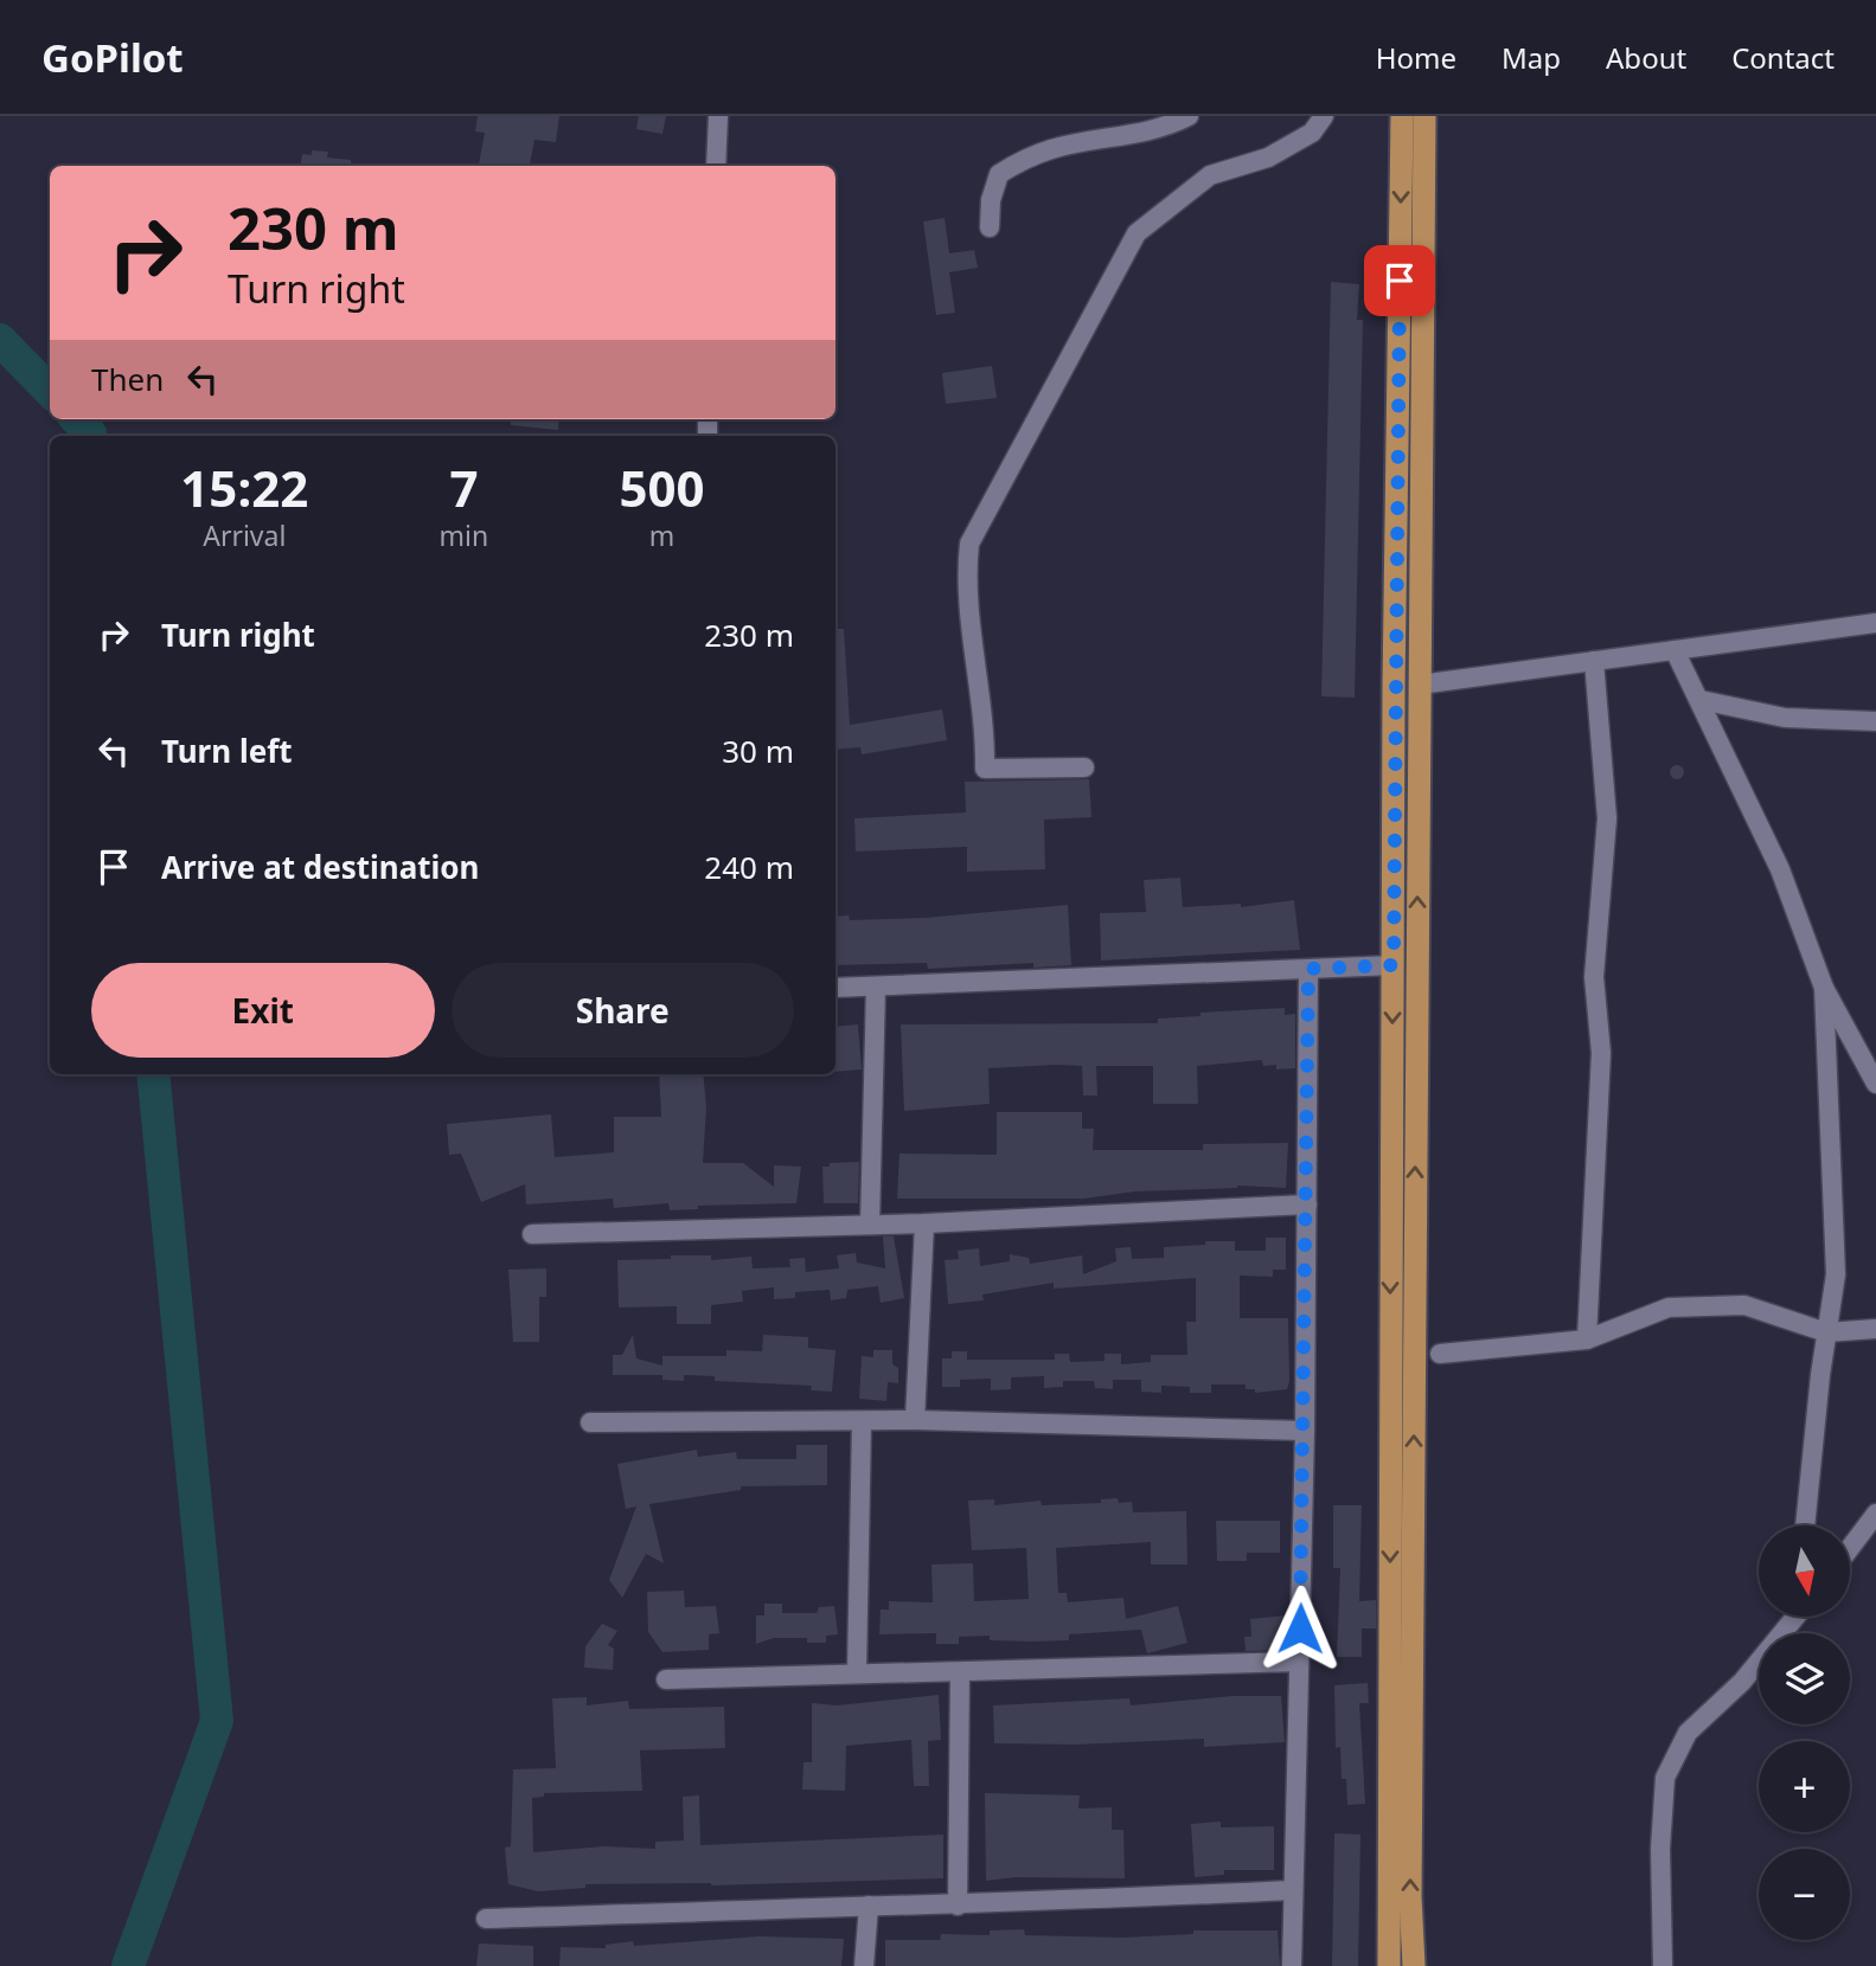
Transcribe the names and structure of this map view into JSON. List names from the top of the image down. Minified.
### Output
{"north":"bottom","page":{"header":"GoPilot","nav":["Home","Map","About","Contact"],"turn":["230 m","Turn right"],"then":"Then","eta":["15:22","Arrival","7","min","500","m"],"list":[{"name":"Turn right","value":"230 m"},{"name":"Turn left","value":"30 m"},{"name":"Arrive at destination","value":"240 m"}],"buttons":["Exit","Share"],"map_buttons":["+","−"]}}
